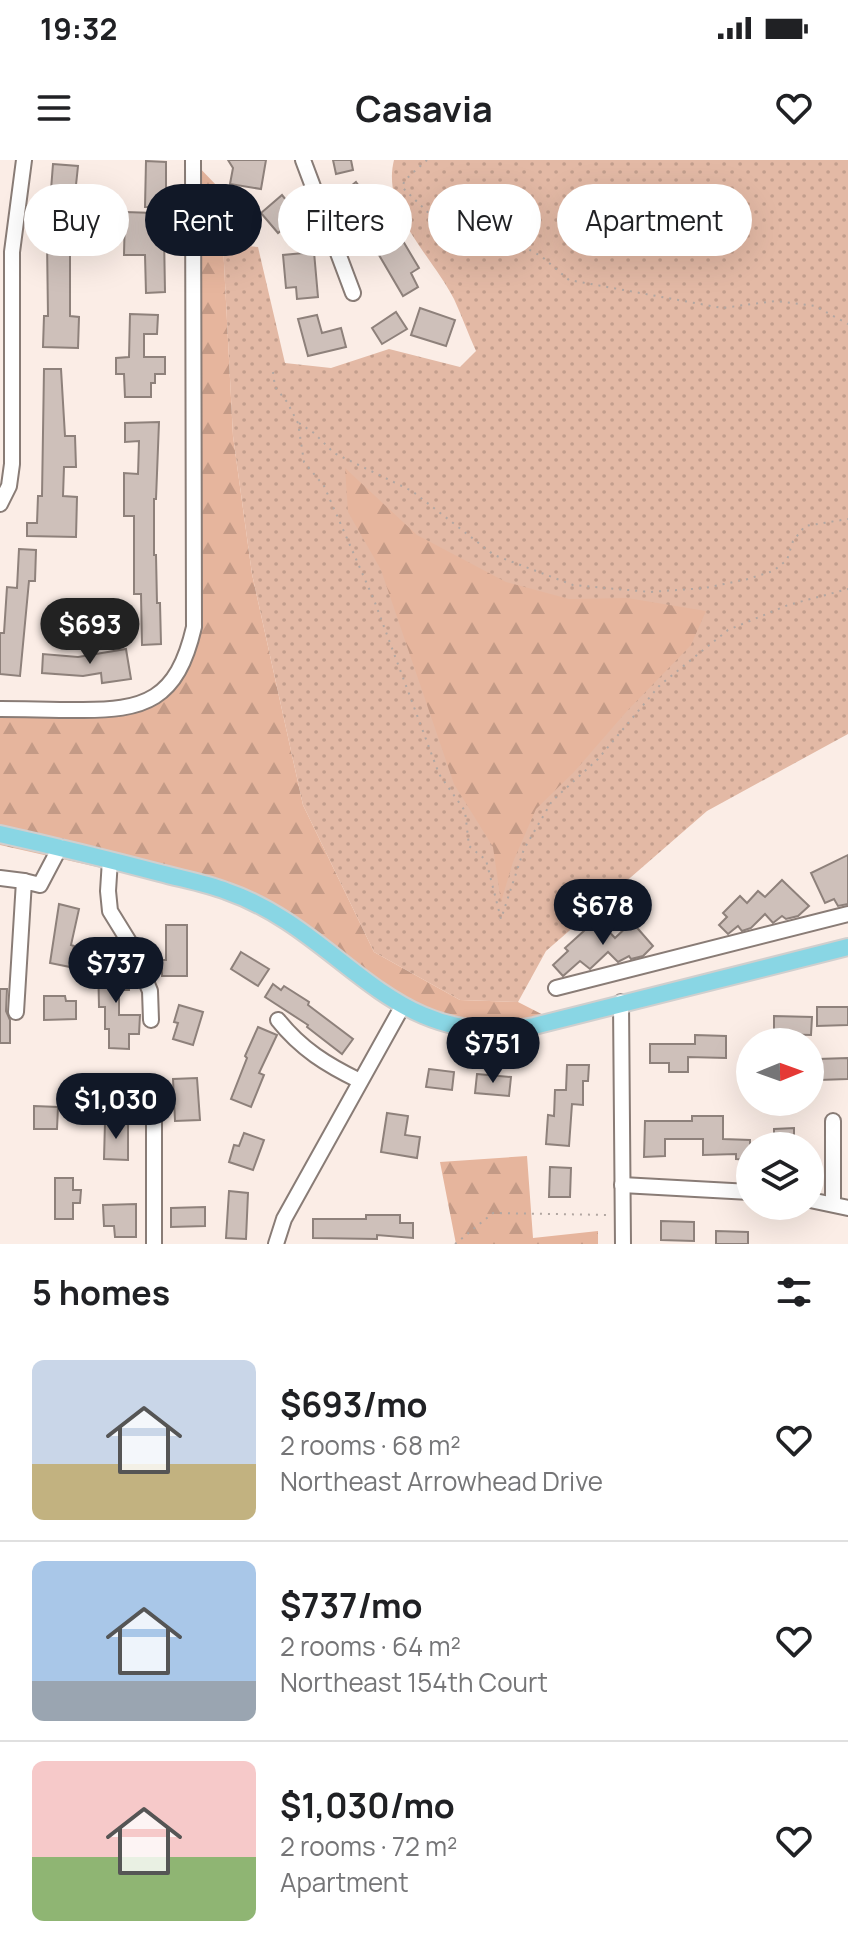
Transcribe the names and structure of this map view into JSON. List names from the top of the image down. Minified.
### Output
{"north":"right","page":{"status":"19:32","header":"Casavia","chip":["Buy","Rent","Filters","New","Apartment"],"price":["$693","$678","$737","$751","$1,030"],"heading":"5 homes","list":[{"name":"$693/mo","note":"2 rooms · 68 m² · Northeast Arrowhead Drive"},{"name":"$737/mo","note":"2 rooms · 64 m² · Northeast 154th Court"},{"name":"$1,030/mo","note":"2 rooms · 72 m² · Apartment"}]}}
